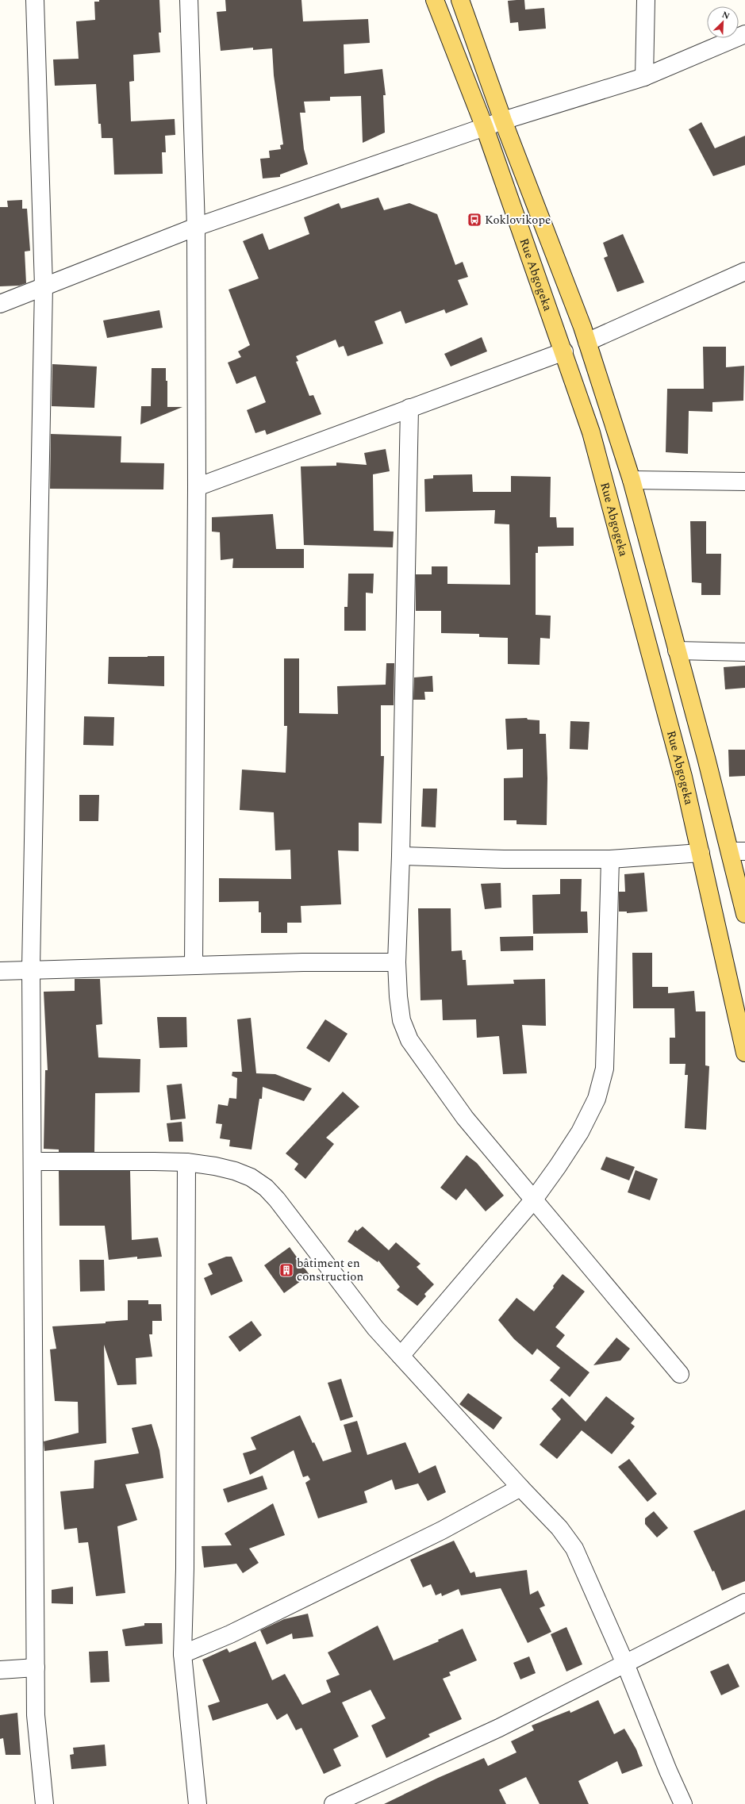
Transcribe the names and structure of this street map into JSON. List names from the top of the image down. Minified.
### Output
{"streets":{"main road":["Rue Abgogeka"]},"places":{"bus stop":["Koklovikope"],"building":["bâtiment en construction"]},"north":"top right"}
